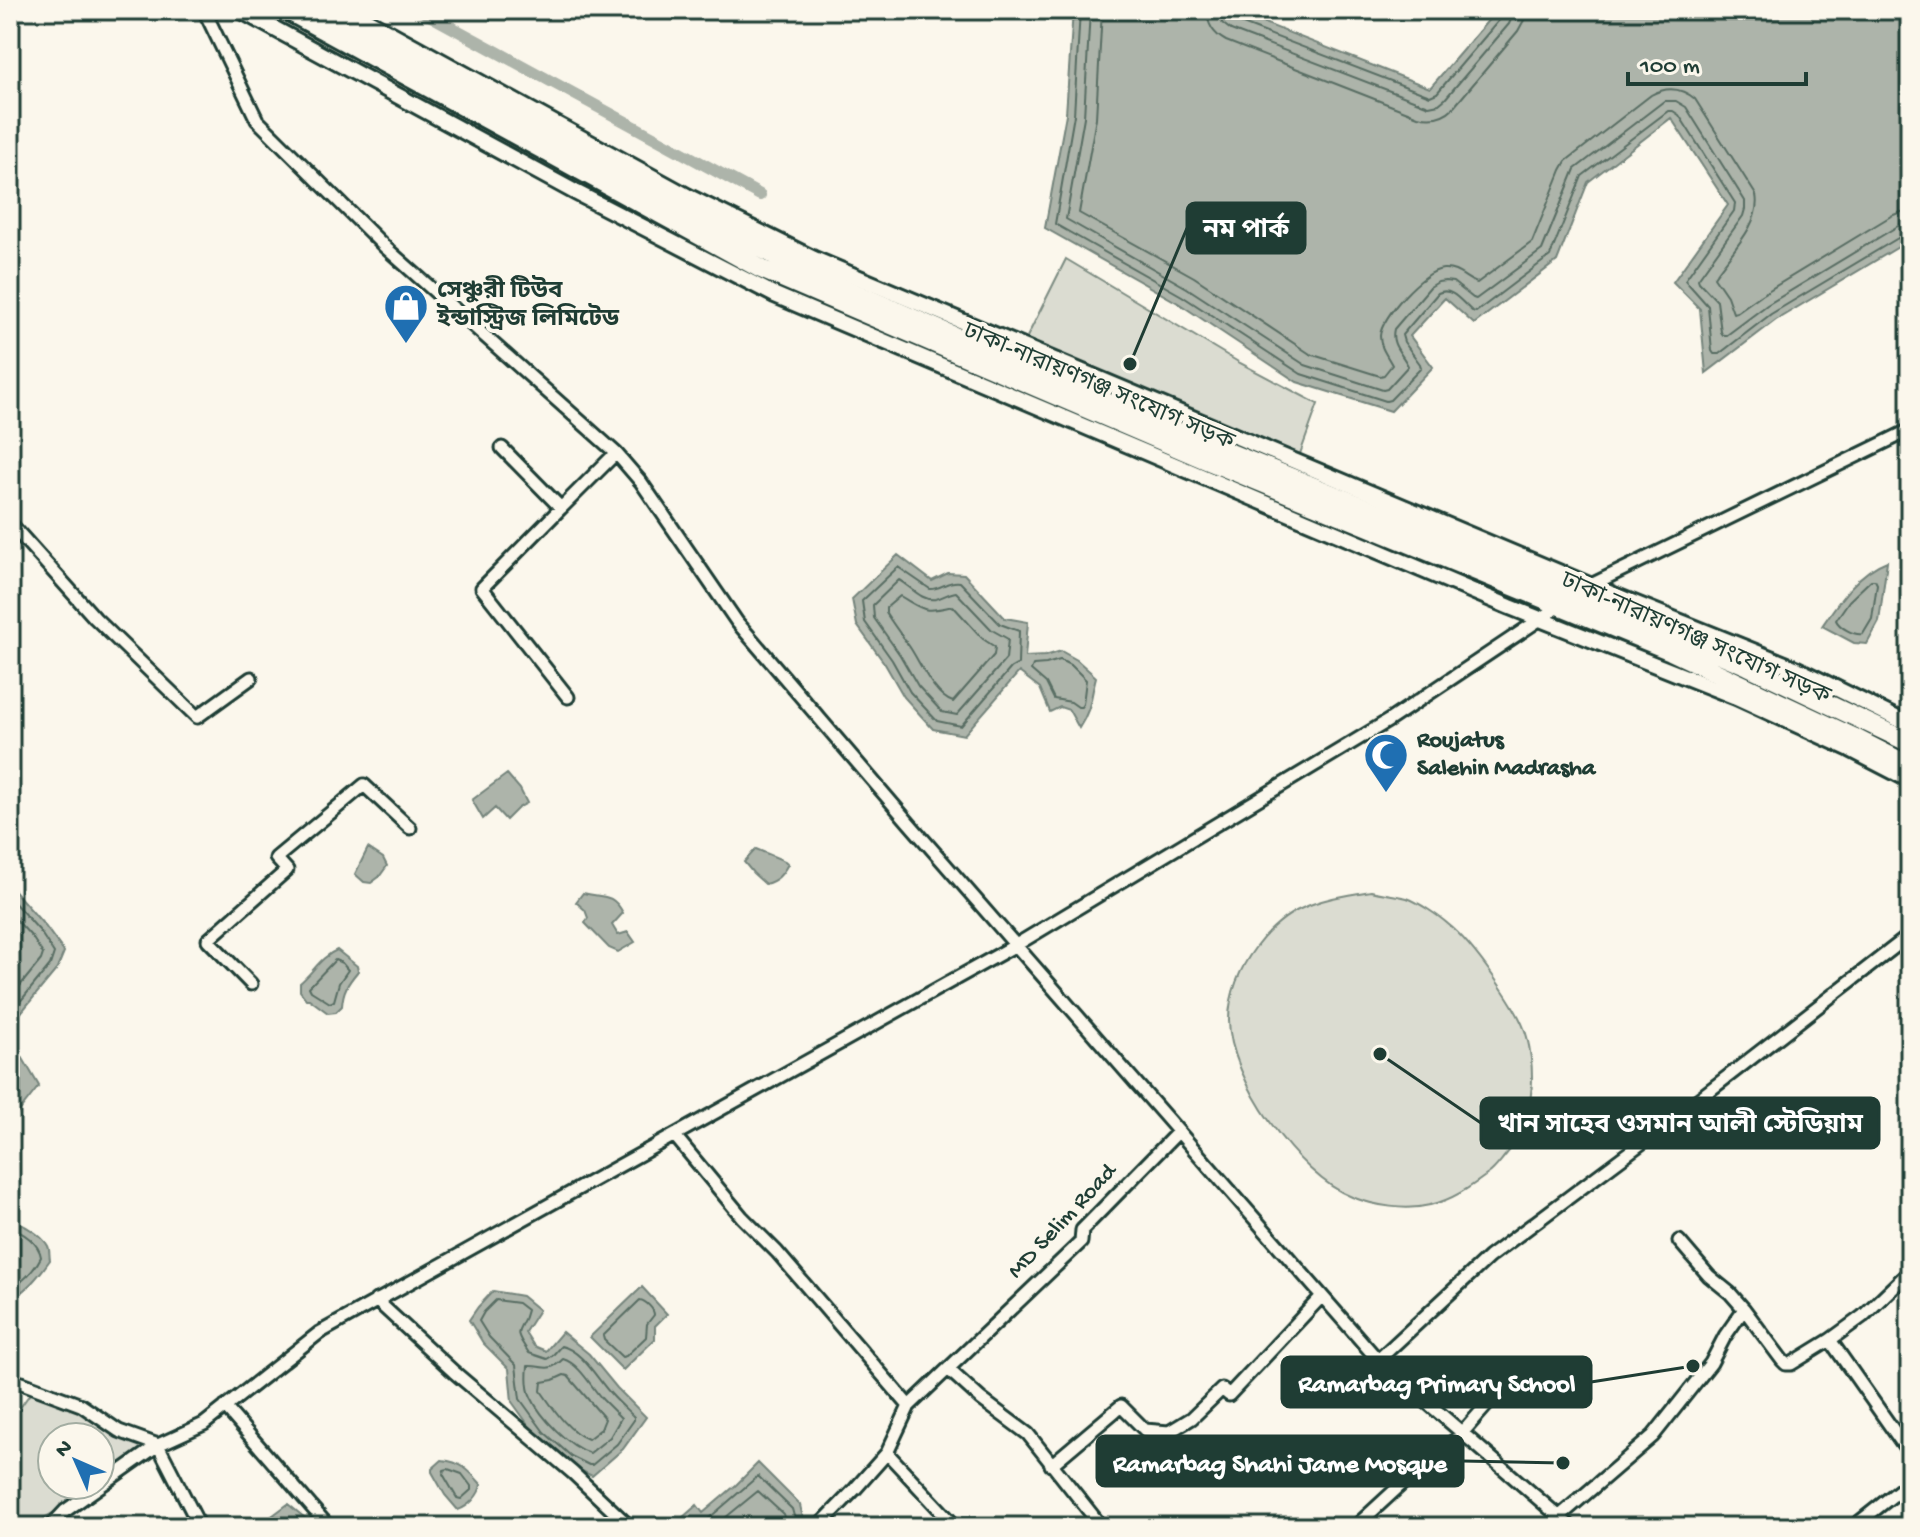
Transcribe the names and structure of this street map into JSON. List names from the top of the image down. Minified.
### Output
{"streets":{"main road":["ঢাকা-নারায়ণগঞ্জ সংযোগ সড়ক"],"street":["MD Selim Road"]},"places":{"shop":["সেঞ্চুরী টিউব ইন্ডাস্ট্রিজ লিমিটেড"],"other":["নম পার্ক","খান সাহেব ওসমান আলী স্টেডিয়াম","Ramarbag Primary School","Ramarbag Shahi Jame Mosque"],"mosque":["Roujatus Salehin Madrasha"]},"scale_bar":"100 m","north":"top left"}
